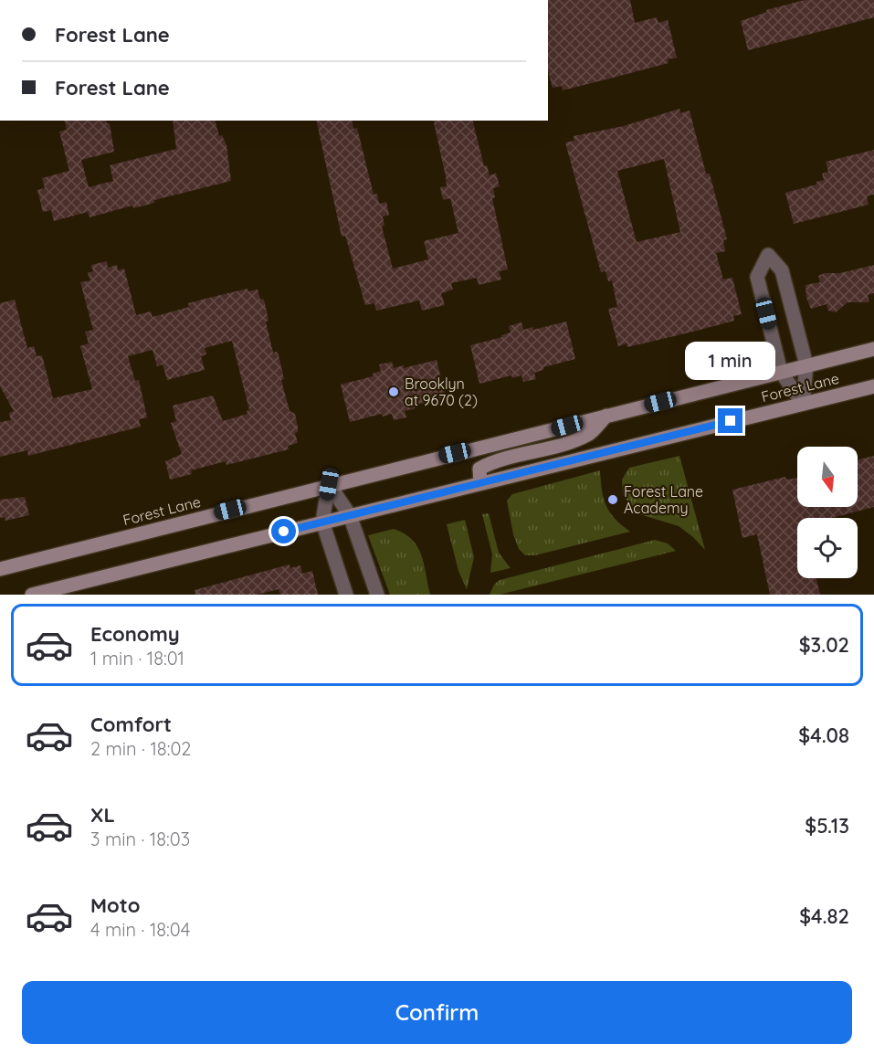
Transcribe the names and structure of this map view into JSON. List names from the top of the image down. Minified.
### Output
{"streets":{"main road":["Forest Lane"]},"places":["Brooklyn at 9670 (2)","Forest Lane Academy"],"north":"bottom","page":{"banner":["Forest Lane","Forest Lane"],"bubble":"1 min","list":[{"name":"Economy","note":"1 min · 18:01","value":"$3.02"},{"name":"Comfort","note":"2 min · 18:02","value":"$4.08"},{"name":"XL","note":"3 min · 18:03","value":"$5.13"},{"name":"Moto","note":"4 min · 18:04","value":"$4.82"}],"buttons":"Confirm"}}
